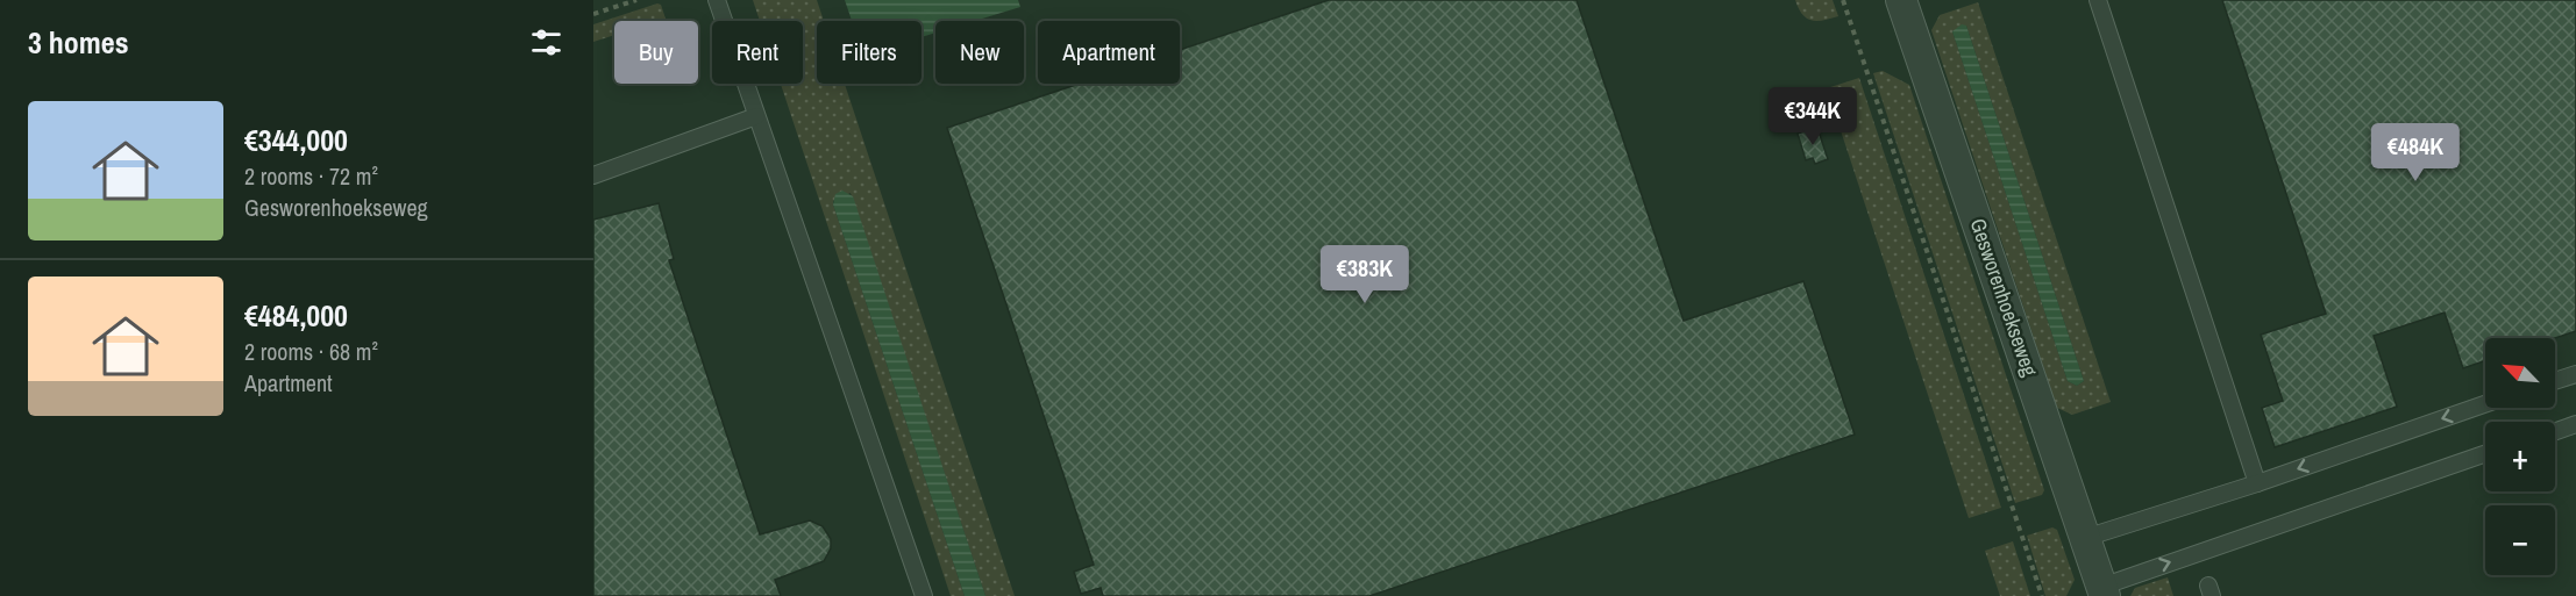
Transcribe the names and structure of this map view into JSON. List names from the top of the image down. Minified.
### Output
{"streets":{"street":["Gesworenhoekseweg"]},"north":"top left","page":{"heading":"3 homes","chip":["Buy","Rent","Filters","New","Apartment"],"list":[{"name":"€344,000","note":"2 rooms · 72 m² · Gesworenhoekseweg"},{"name":"€484,000","note":"2 rooms · 68 m² · Apartment"}],"price":["€344K","€484K","€383K"],"map_buttons":["+","−"]}}
